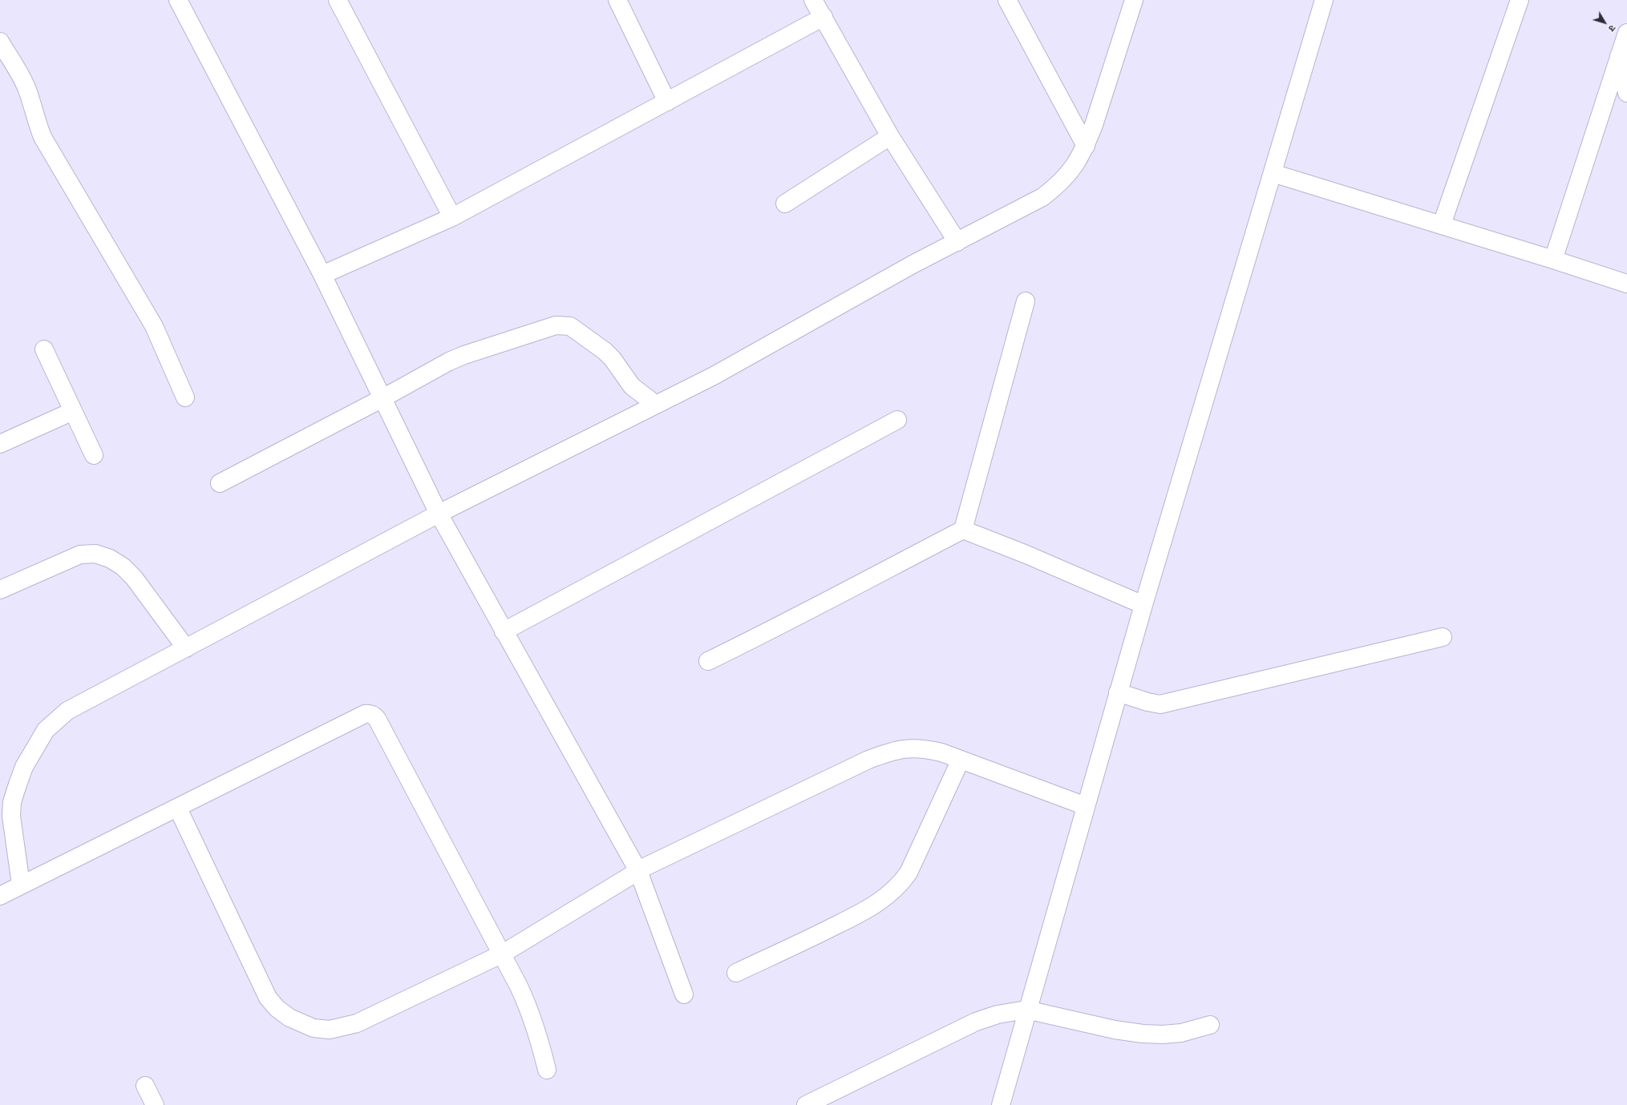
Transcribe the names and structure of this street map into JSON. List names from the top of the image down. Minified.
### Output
{"north":"bottom right"}
